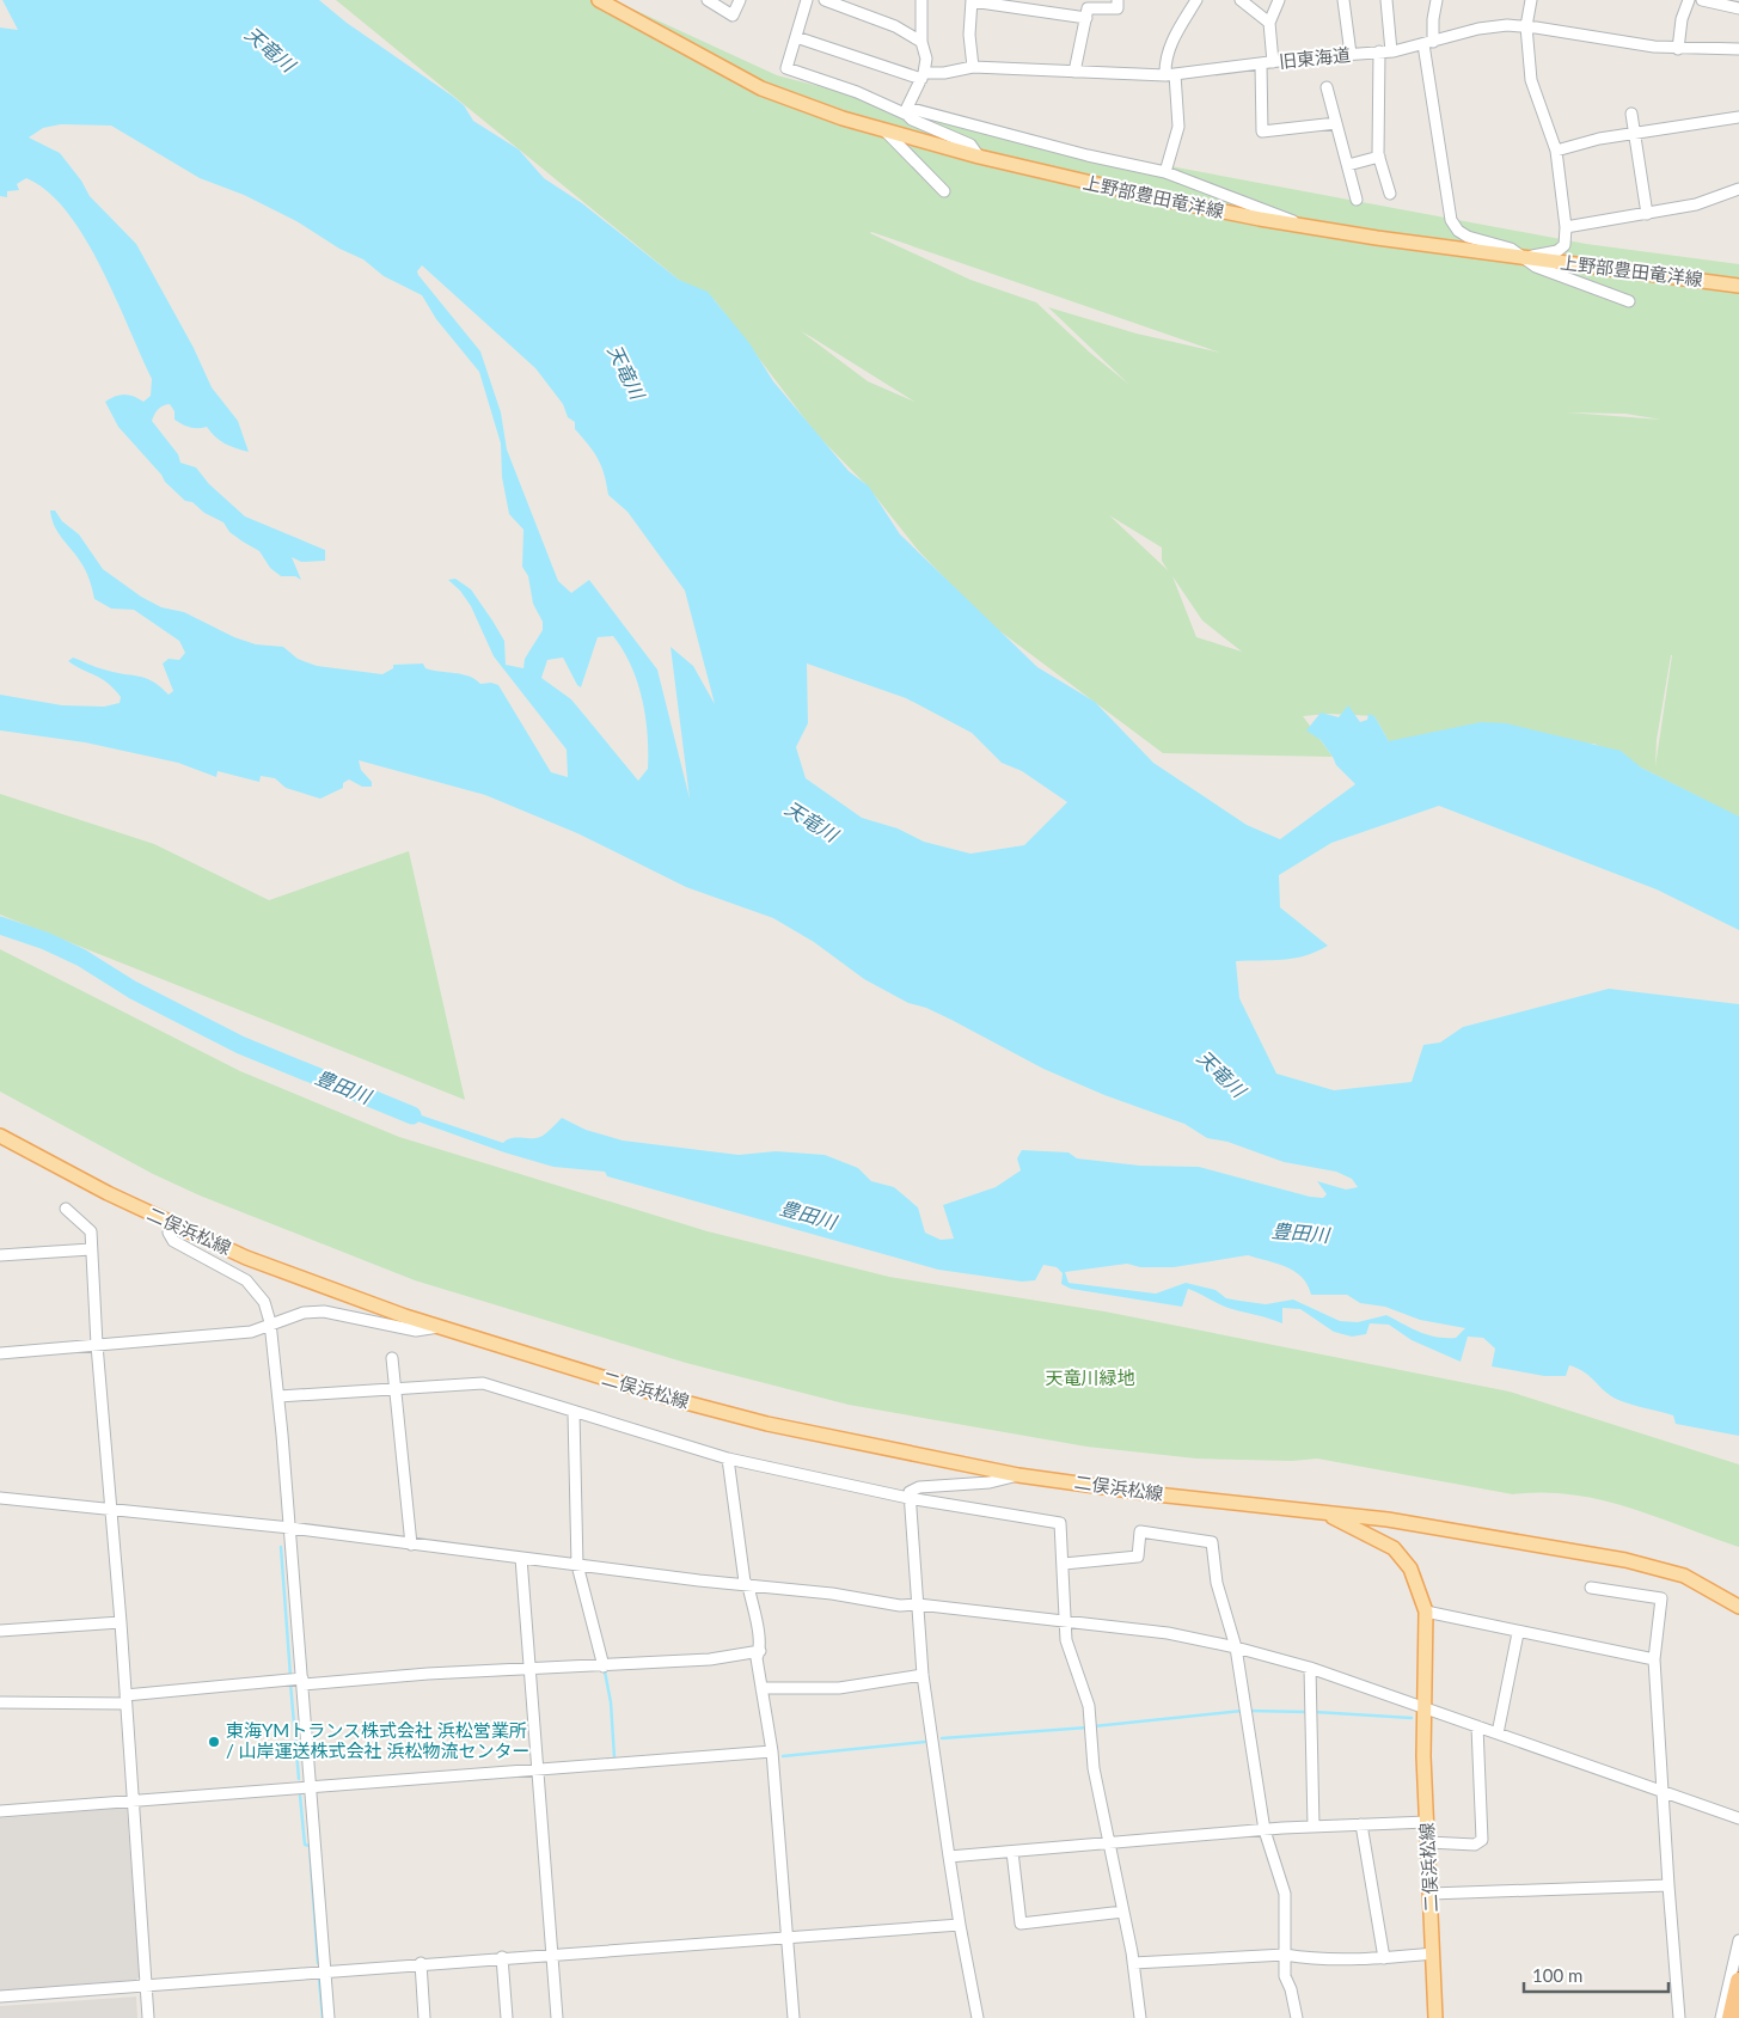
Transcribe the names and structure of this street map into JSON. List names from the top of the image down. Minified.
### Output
{"streets":{"main road":["上野部豊田竜洋線","二俣浜松線"],"street":["旧東海道"]},"water":["天竜川","豊田川"],"parks":["天竜川緑地"],"places":["東海YMトランス株式会社 浜松営業所 / 山岸運送株式会社 浜松物流センター"],"scale_bar":"100 m"}
